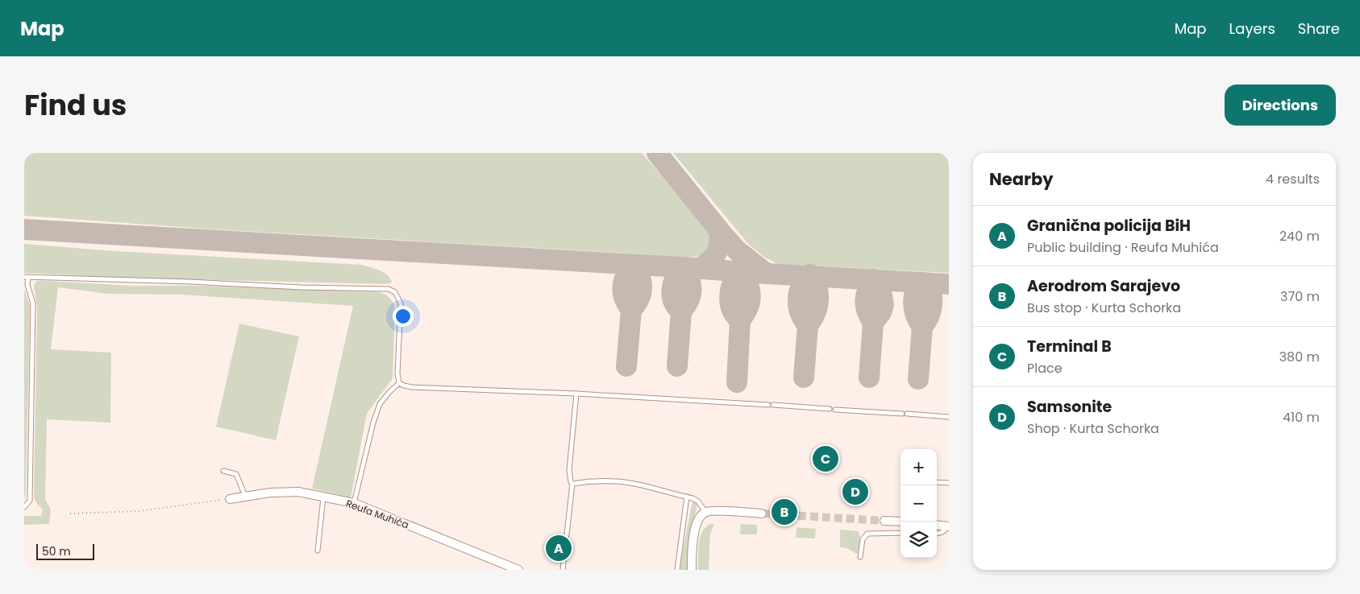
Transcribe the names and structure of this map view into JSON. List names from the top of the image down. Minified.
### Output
{"streets":{"street":["Reufa Muhića"]},"scale_bar":"50 m","page":{"header":"Map","nav":["Map","Layers","Share"],"title":"Find us","buttons":"Directions","heading":["Nearby","4 results"],"list":[{"mark":"A","name":"Granična policija BiH","note":"Public building · Reufa Muhića","value":"240 m"},{"mark":"B","name":"Aerodrom Sarajevo","note":"Bus stop · Kurta Schorka","value":"370 m"},{"mark":"C","name":"Terminal B","note":"Place","value":"380 m"},{"mark":"D","name":"Samsonite","note":"Shop · Kurta Schorka","value":"410 m"}],"pins":["C","D","B","A"],"map_buttons":["+","−"],"scale":"50 m"}}
